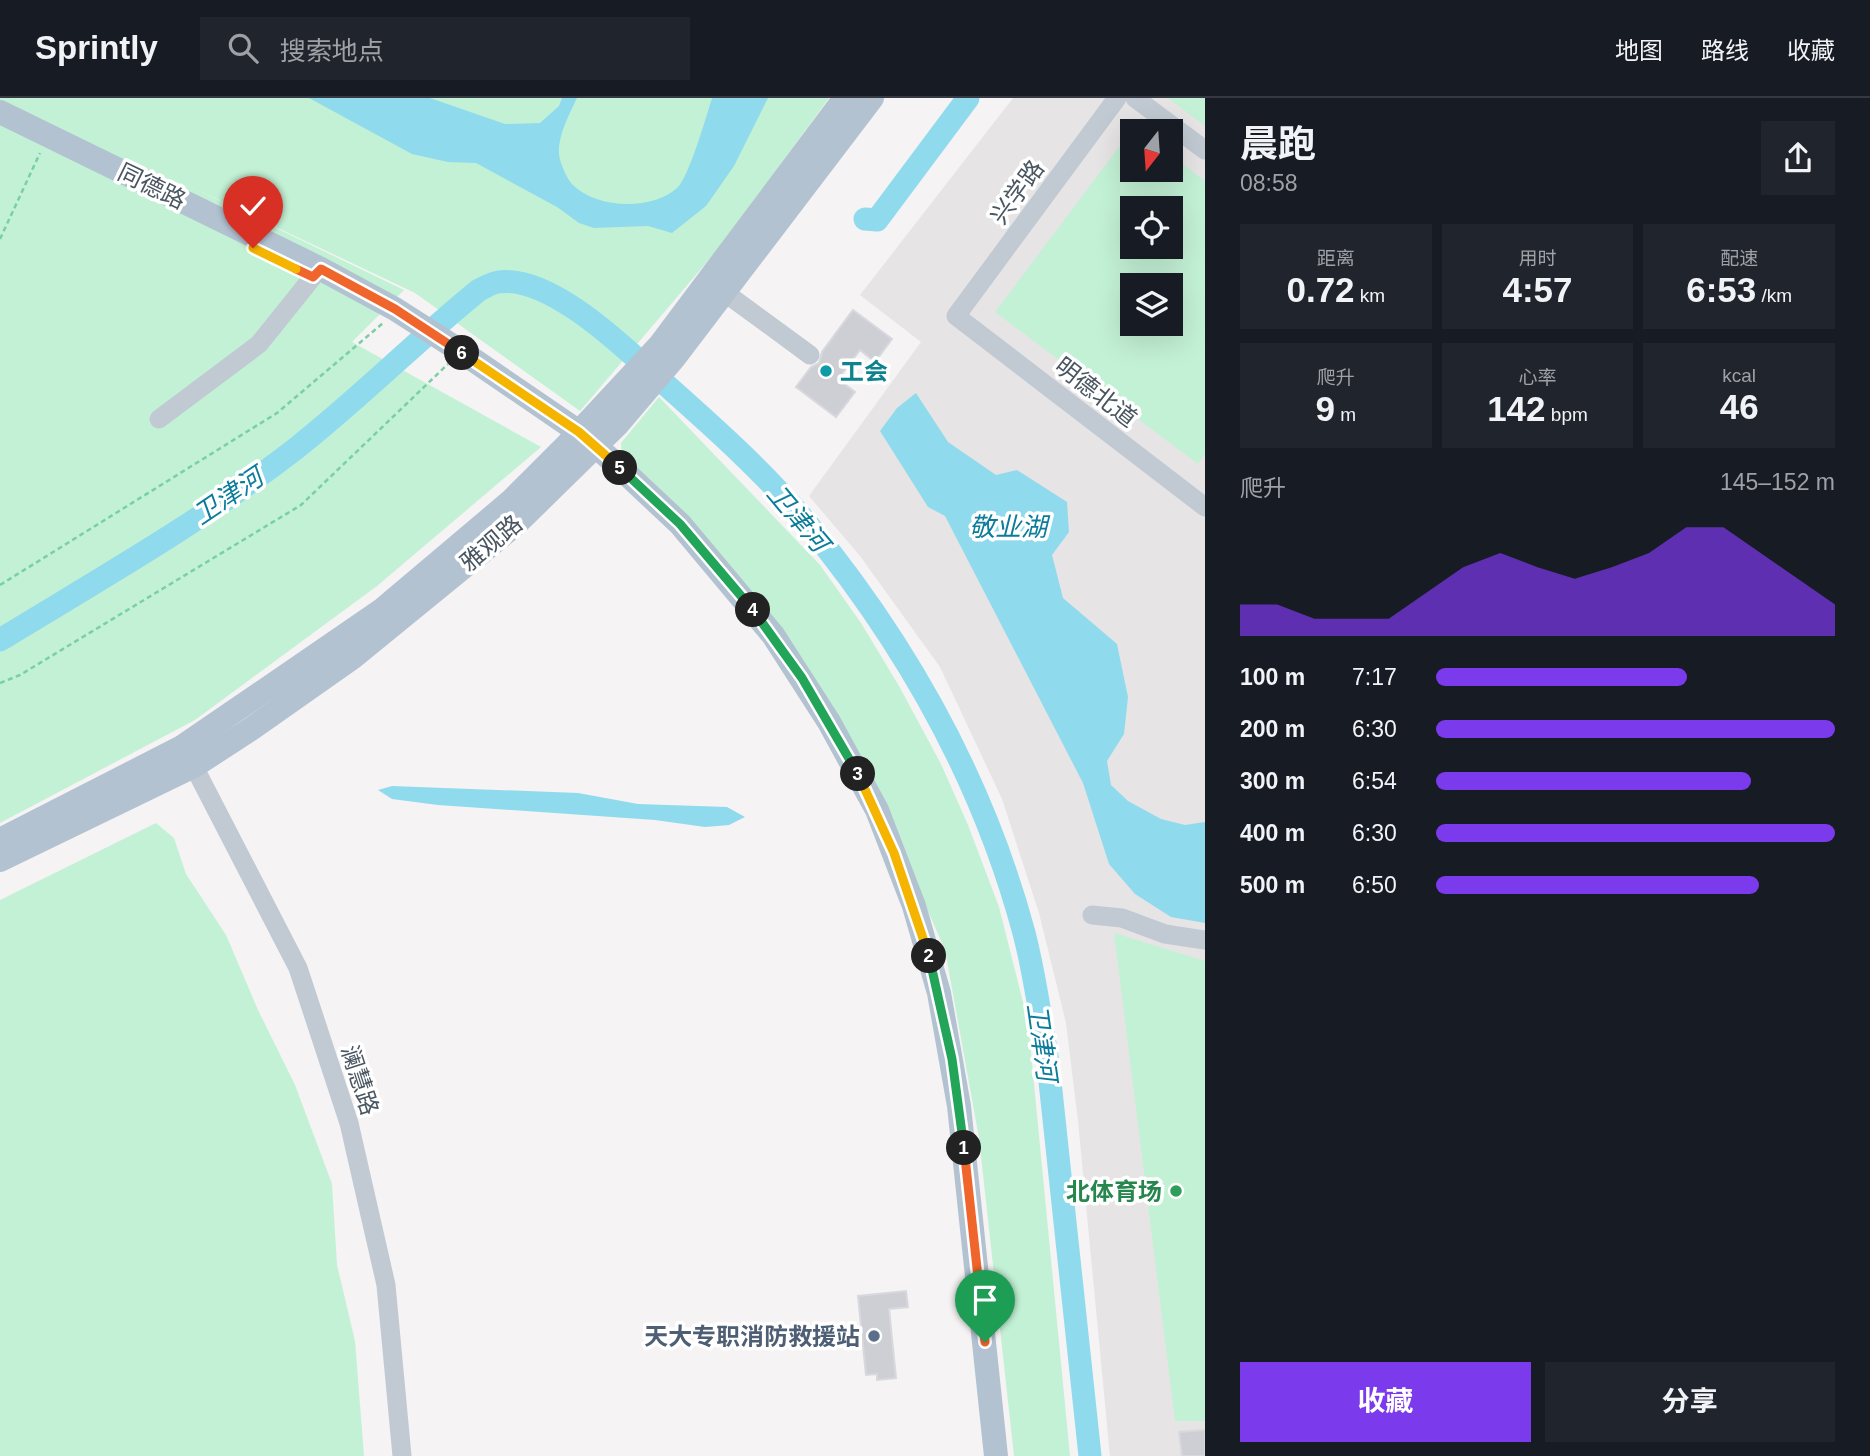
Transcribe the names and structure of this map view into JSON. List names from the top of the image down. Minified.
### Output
{"streets":{"main road":["同德路","雅观路"],"street":["兴学路","明德北道","澜慧路"]},"crossings":[["同德路","雅观路"],["兴学路","明德北道"],["雅观路","澜慧路"]],"water":["卫津河","敬业湖"],"places":["工会","北体育场","天大专职消防救援站"],"north":"bottom","page":{"header":"Sprintly","search":"搜索地点","nav":["地图","路线","收藏"],"heading":["晨跑","08:58"],"stats":[["距离","0.72 km"],["用时","4:57"],["配速","6:53 /km"],["爬升","9 m"],["心率","142 bpm"],["kcal","46"]],"pins":["6","5","4","3","2","1"],"chart":["爬升","145–152 m"],"list":[{"name":"100 m","note":"7:17"},{"name":"200 m","note":"6:30"},{"name":"300 m","note":"6:54"},{"name":"400 m","note":"6:30"},{"name":"500 m","note":"6:50"}],"buttons":["收藏","分享"]}}
